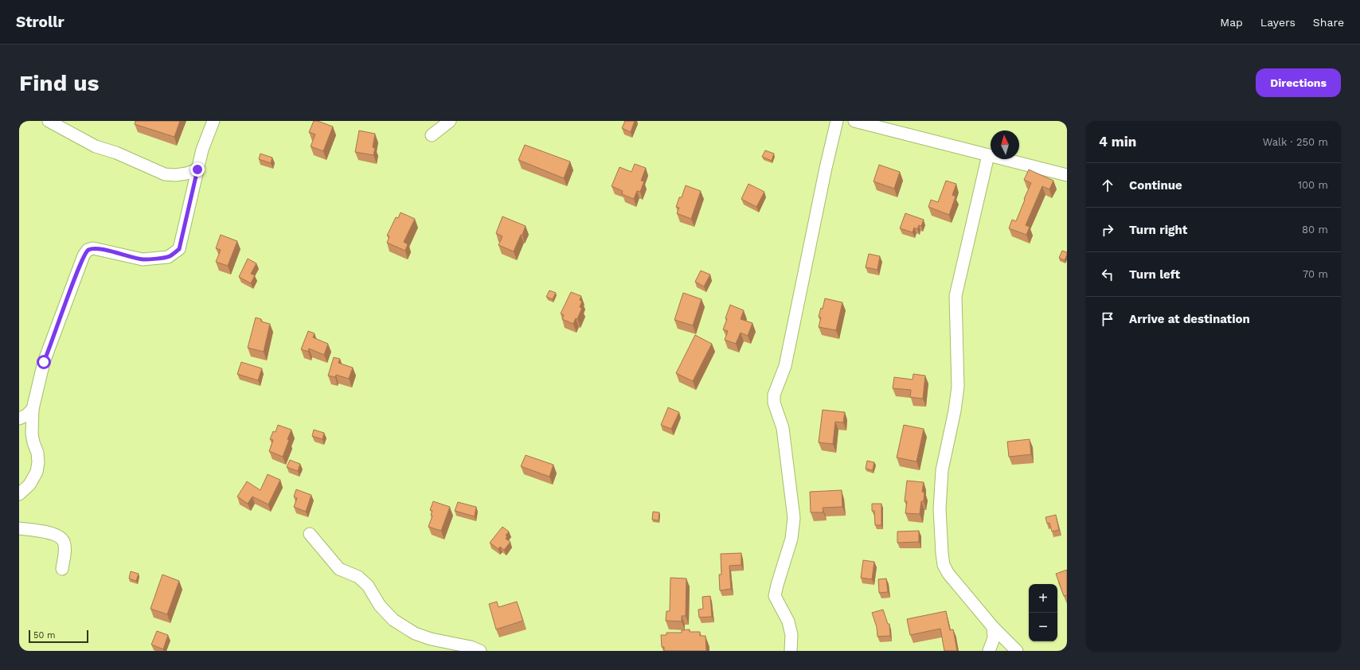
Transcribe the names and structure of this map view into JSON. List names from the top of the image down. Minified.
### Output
{"scale_bar":"50 m","north":"top","page":{"header":"Strollr","nav":["Map","Layers","Share"],"buttons":"Directions","title":"Find us","heading":["4 min","Walk · 250 m"],"list":[["Continue","100 m"],["Turn right","80 m"],["Turn left","70 m"],"Arrive at destination"],"map_buttons":["+","−"],"scale":"50 m"}}
